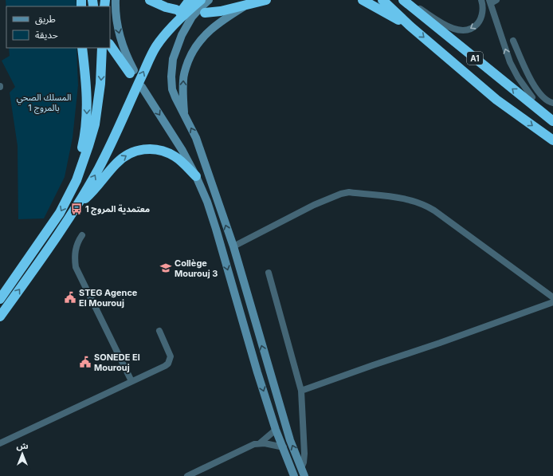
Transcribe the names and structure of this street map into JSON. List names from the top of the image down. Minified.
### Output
{"streets":{"highway":["A1"]},"parks":["المسلك الصحي بالمروج 1"],"places":{"bus stop":["معتمدية المروج 1"],"school or university":["Collège Mourouj 3"],"public building":["STEG Agence El Mourouj","SONEDE El Mourouj"]},"legend":["طريق","حديقة"],"north":"top"}
